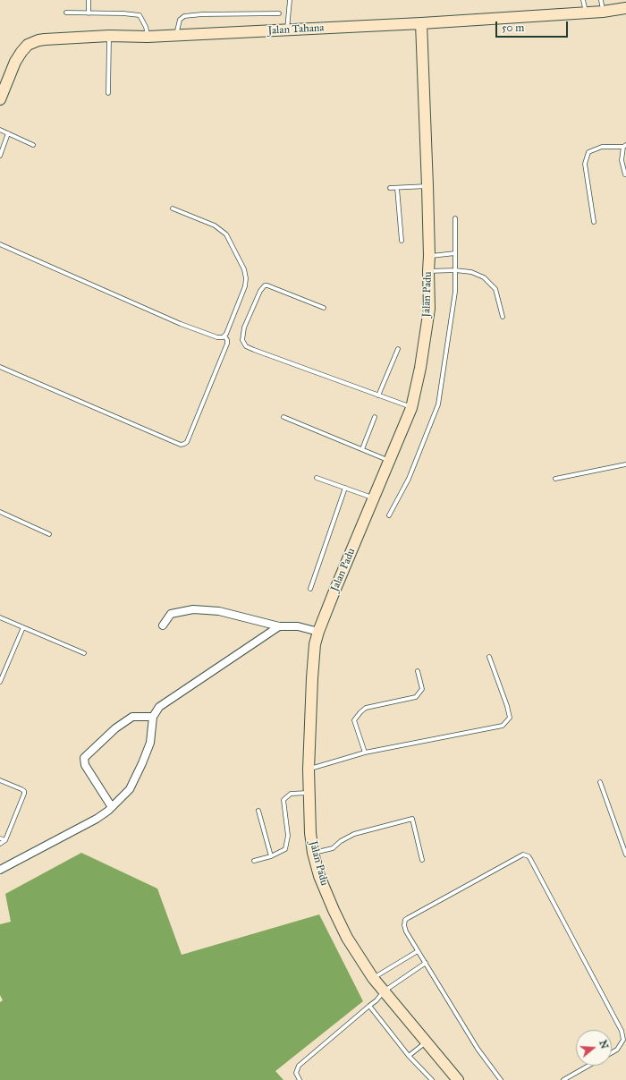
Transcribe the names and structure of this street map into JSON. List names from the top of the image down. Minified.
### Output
{"streets":{"street":["Jalan Tahana","Jalan Padu"]},"crossings":[["Jalan Tahana","Jalan Padu"]],"scale_bar":"50 m","north":"right"}
